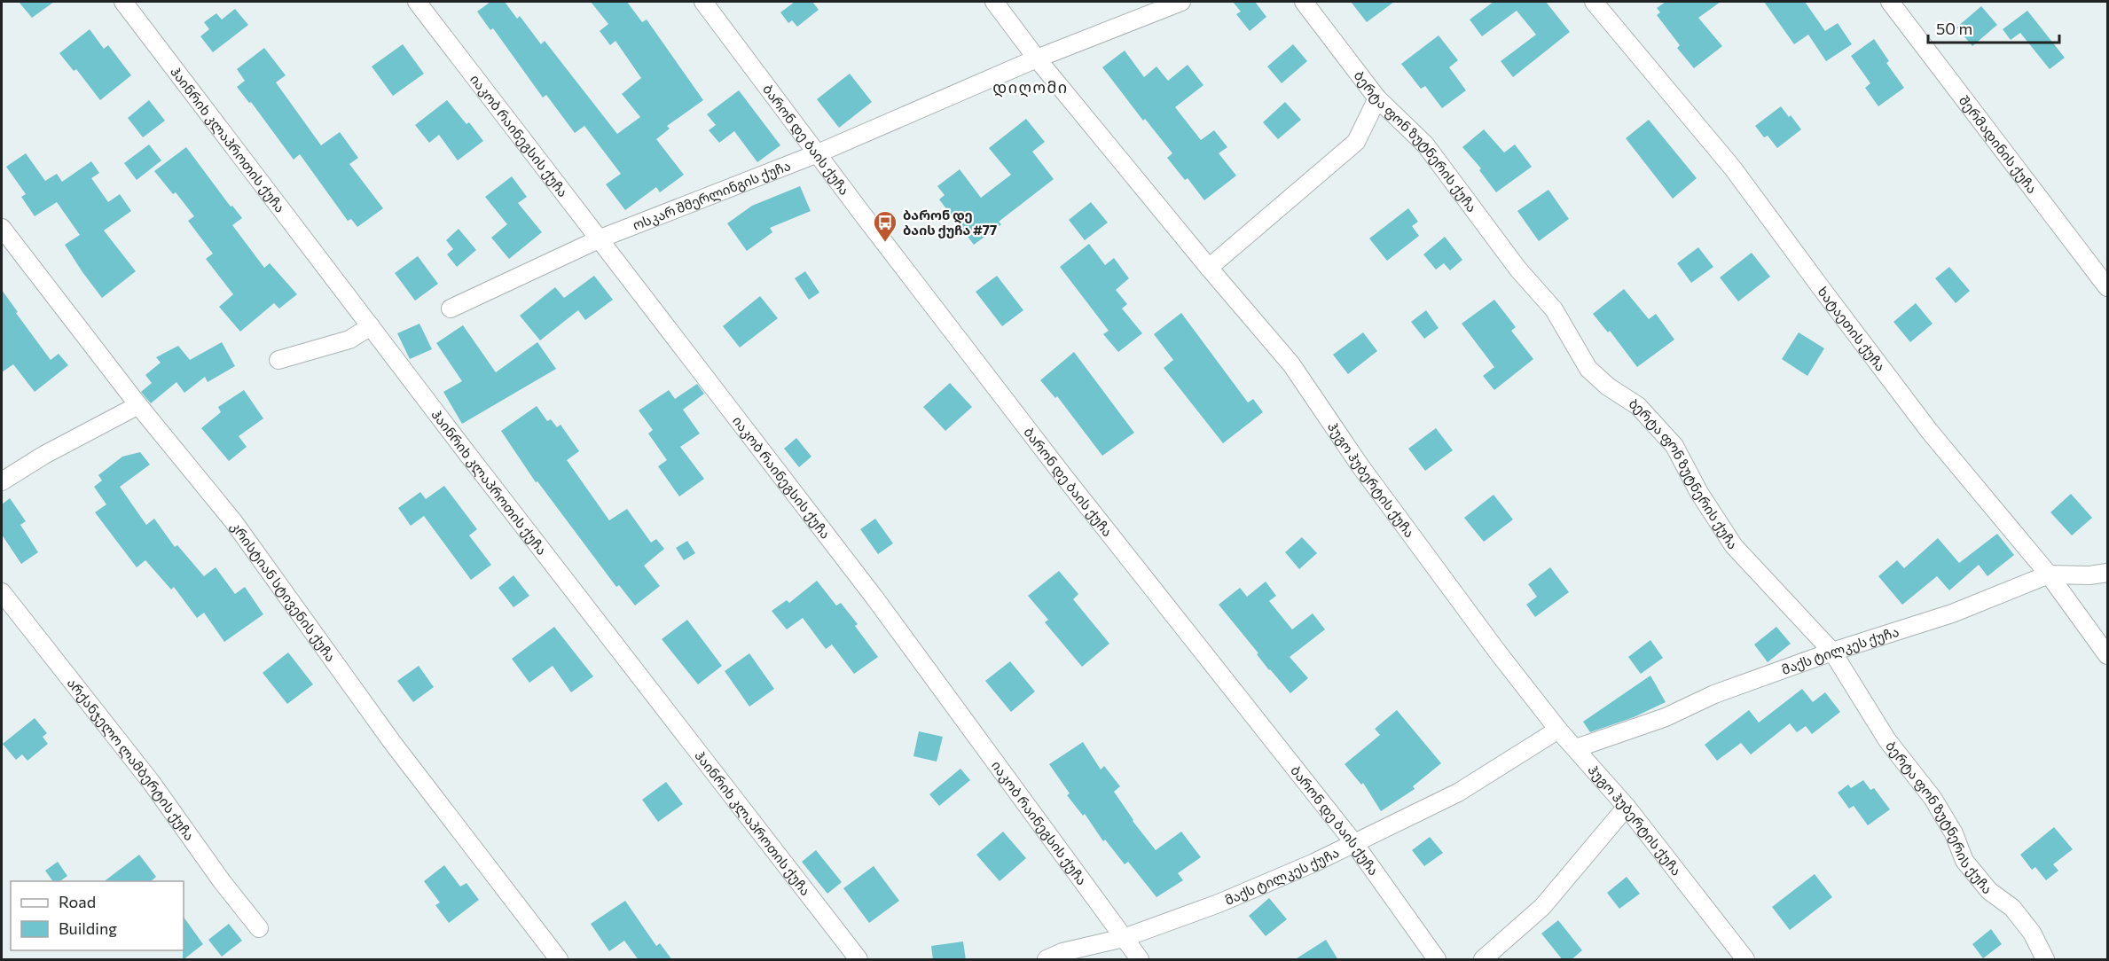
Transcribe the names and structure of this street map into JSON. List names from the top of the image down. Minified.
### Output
{"streets":{"street":["იაკობ რაინეგსის ქუჩა","ჰაინრიხ კლაპროთის ქუჩა","ბარონ დე ბაის ქუჩა","ბერტა ფონ ზუტნერის ქუჩა","შერმადინის ქუჩა","ოსკარ შმერლინგის ქუჩა","ხატაეთის ქუჩა","ჰუგო ჰუბერტის ქუჩა","კრისტიან სტივენის ქუჩა","მაქს ტილკეს ქუჩა","არქანჯელო ლამბერტის ქუჩა"]},"crossings":[["იაკობ რაინეგსის ქუჩა","ოსკარ შმერლინგის ქუჩა"],["იაკობ რაინეგსის ქუჩა","მაქს ტილკეს ქუჩა"],["ბარონ დე ბაის ქუჩა","ოსკარ შმერლინგის ქუჩა"],["ბარონ დე ბაის ქუჩა","მაქს ტილკეს ქუჩა"],["ბერტა ფონ ზუტნერის ქუჩა","მაქს ტილკეს ქუჩა"],["ოსკარ შმერლინგის ქუჩა","ჰუგო ჰუბერტის ქუჩა"],["ხატაეთის ქუჩა","მაქს ტილკეს ქუჩა"],["ჰუგო ჰუბერტის ქუჩა","მაქს ტილკეს ქუჩა"]],"districts":["დიღომი"],"places":{"bus stop":["ბარონ დე ბაის ქუჩა #77"]},"legend":["Road","Building"],"scale_bar":"50 m"}
